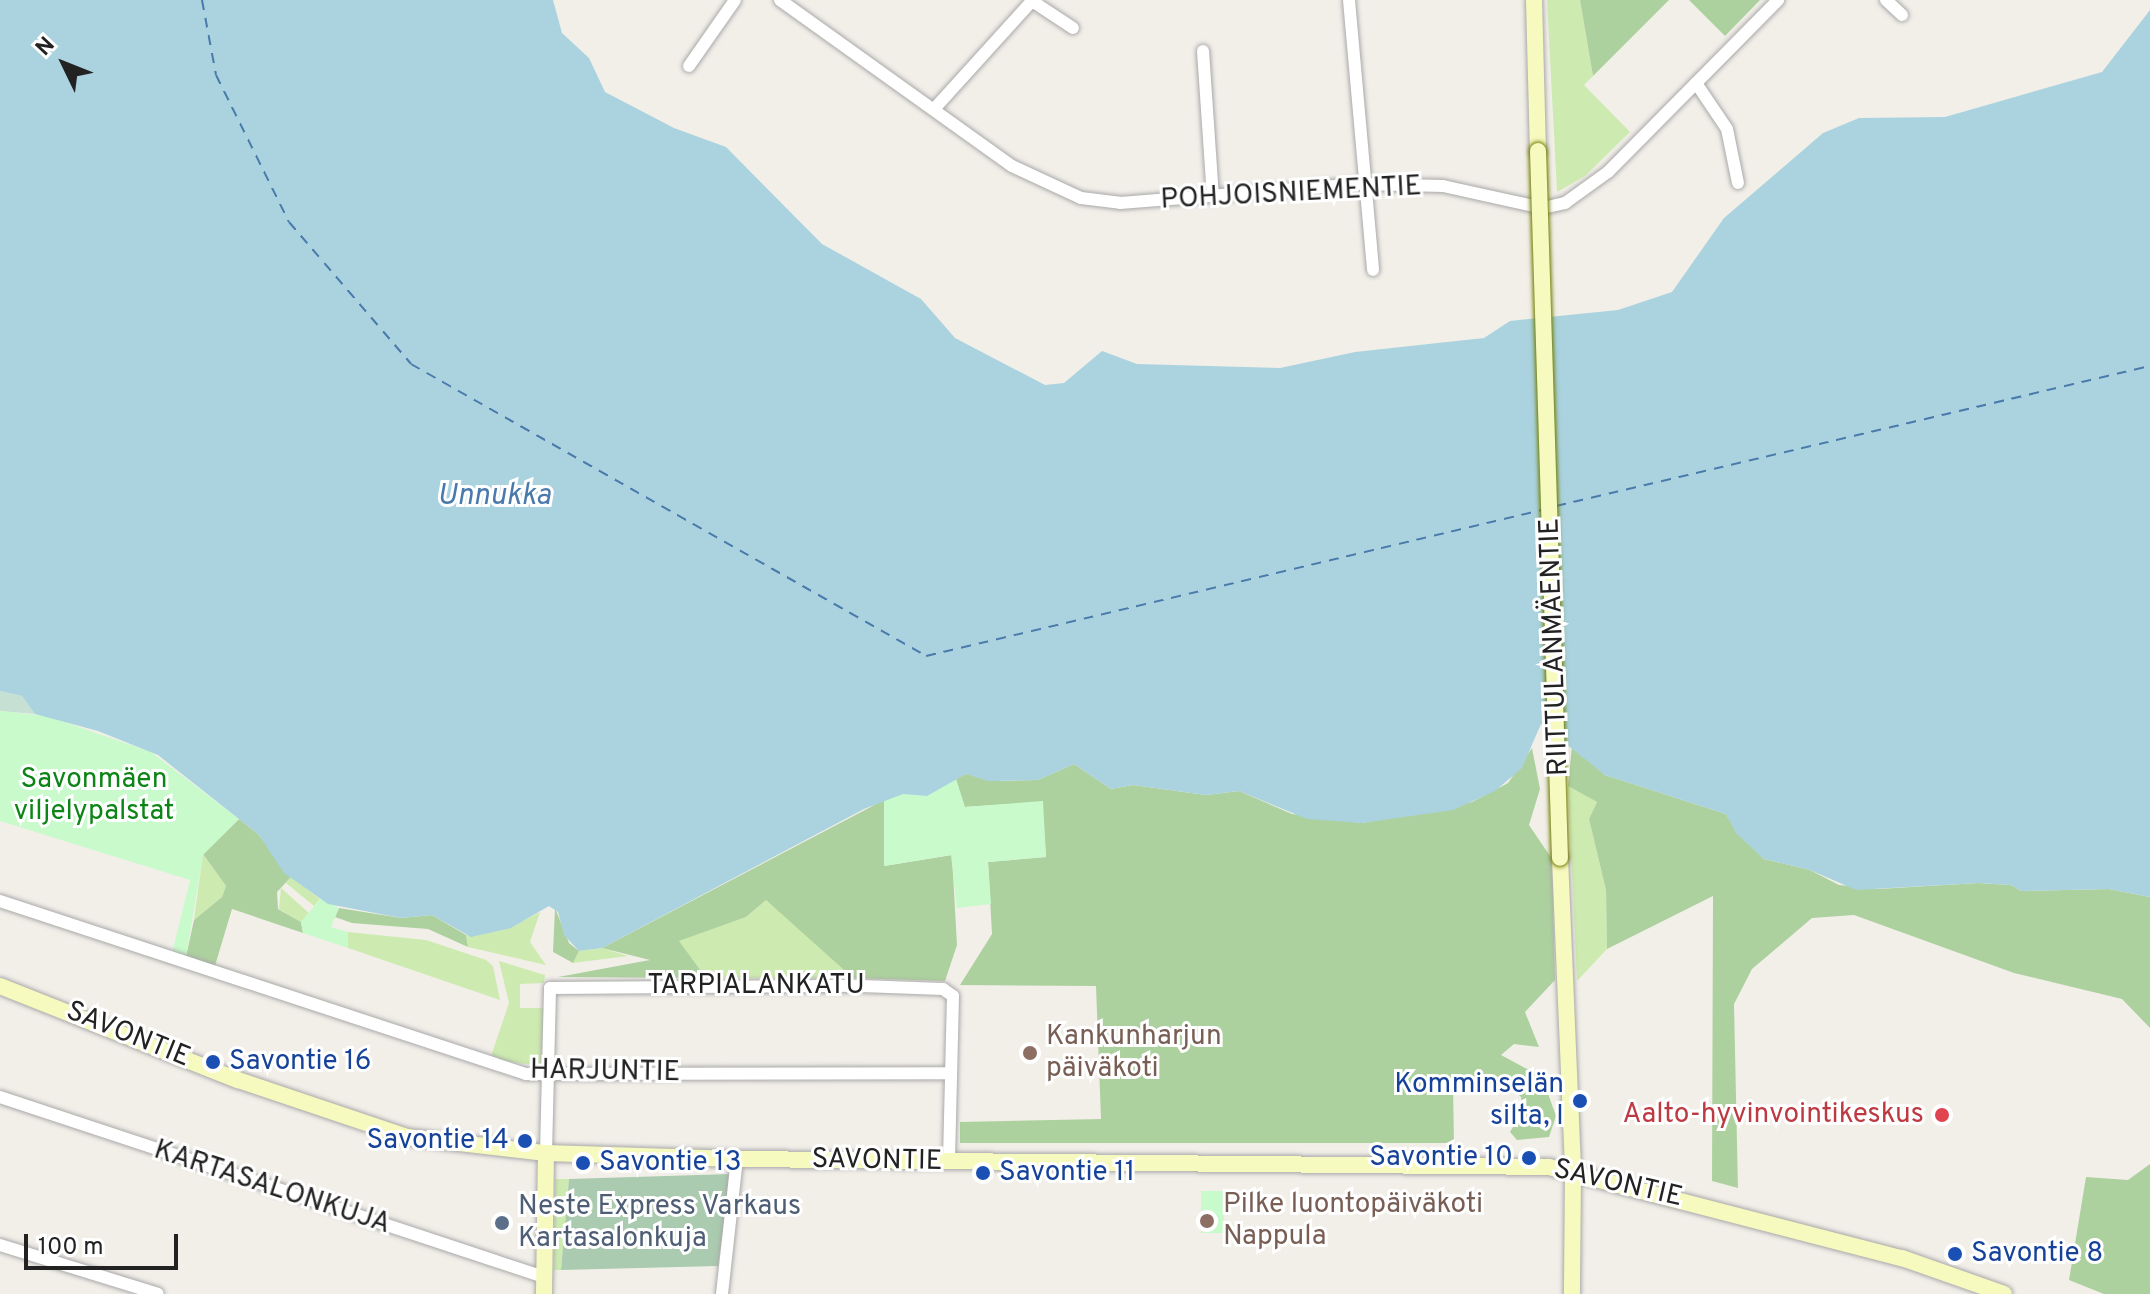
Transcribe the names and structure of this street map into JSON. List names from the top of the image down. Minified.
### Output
{"streets":{"street":["POHJOISNIEMENTIE","RIITTULANMÄENTIE","TARPIALANKATU","SAVONTIE","HARJUNTIE","KARTASALONKUJA"]},"crossings":[["RIITTULANMÄENTIE","SAVONTIE"],["TARPIALANKATU","HARJUNTIE"]],"water":["Unnukka"],"parks":["Savonmäen viljelypalstat"],"places":["Kankunharjun päiväkoti","Savontie 16","Komminselän silta, I","Aalto-hyvinvointikeskus","Savontie 14","Savontie 10","Savontie 13","Savontie 11","Pilke luontopäiväkoti Nappula","Neste Express Varkaus Kartasalonkuja","Savontie 8"],"scale_bar":"100 m","north":"top left"}
